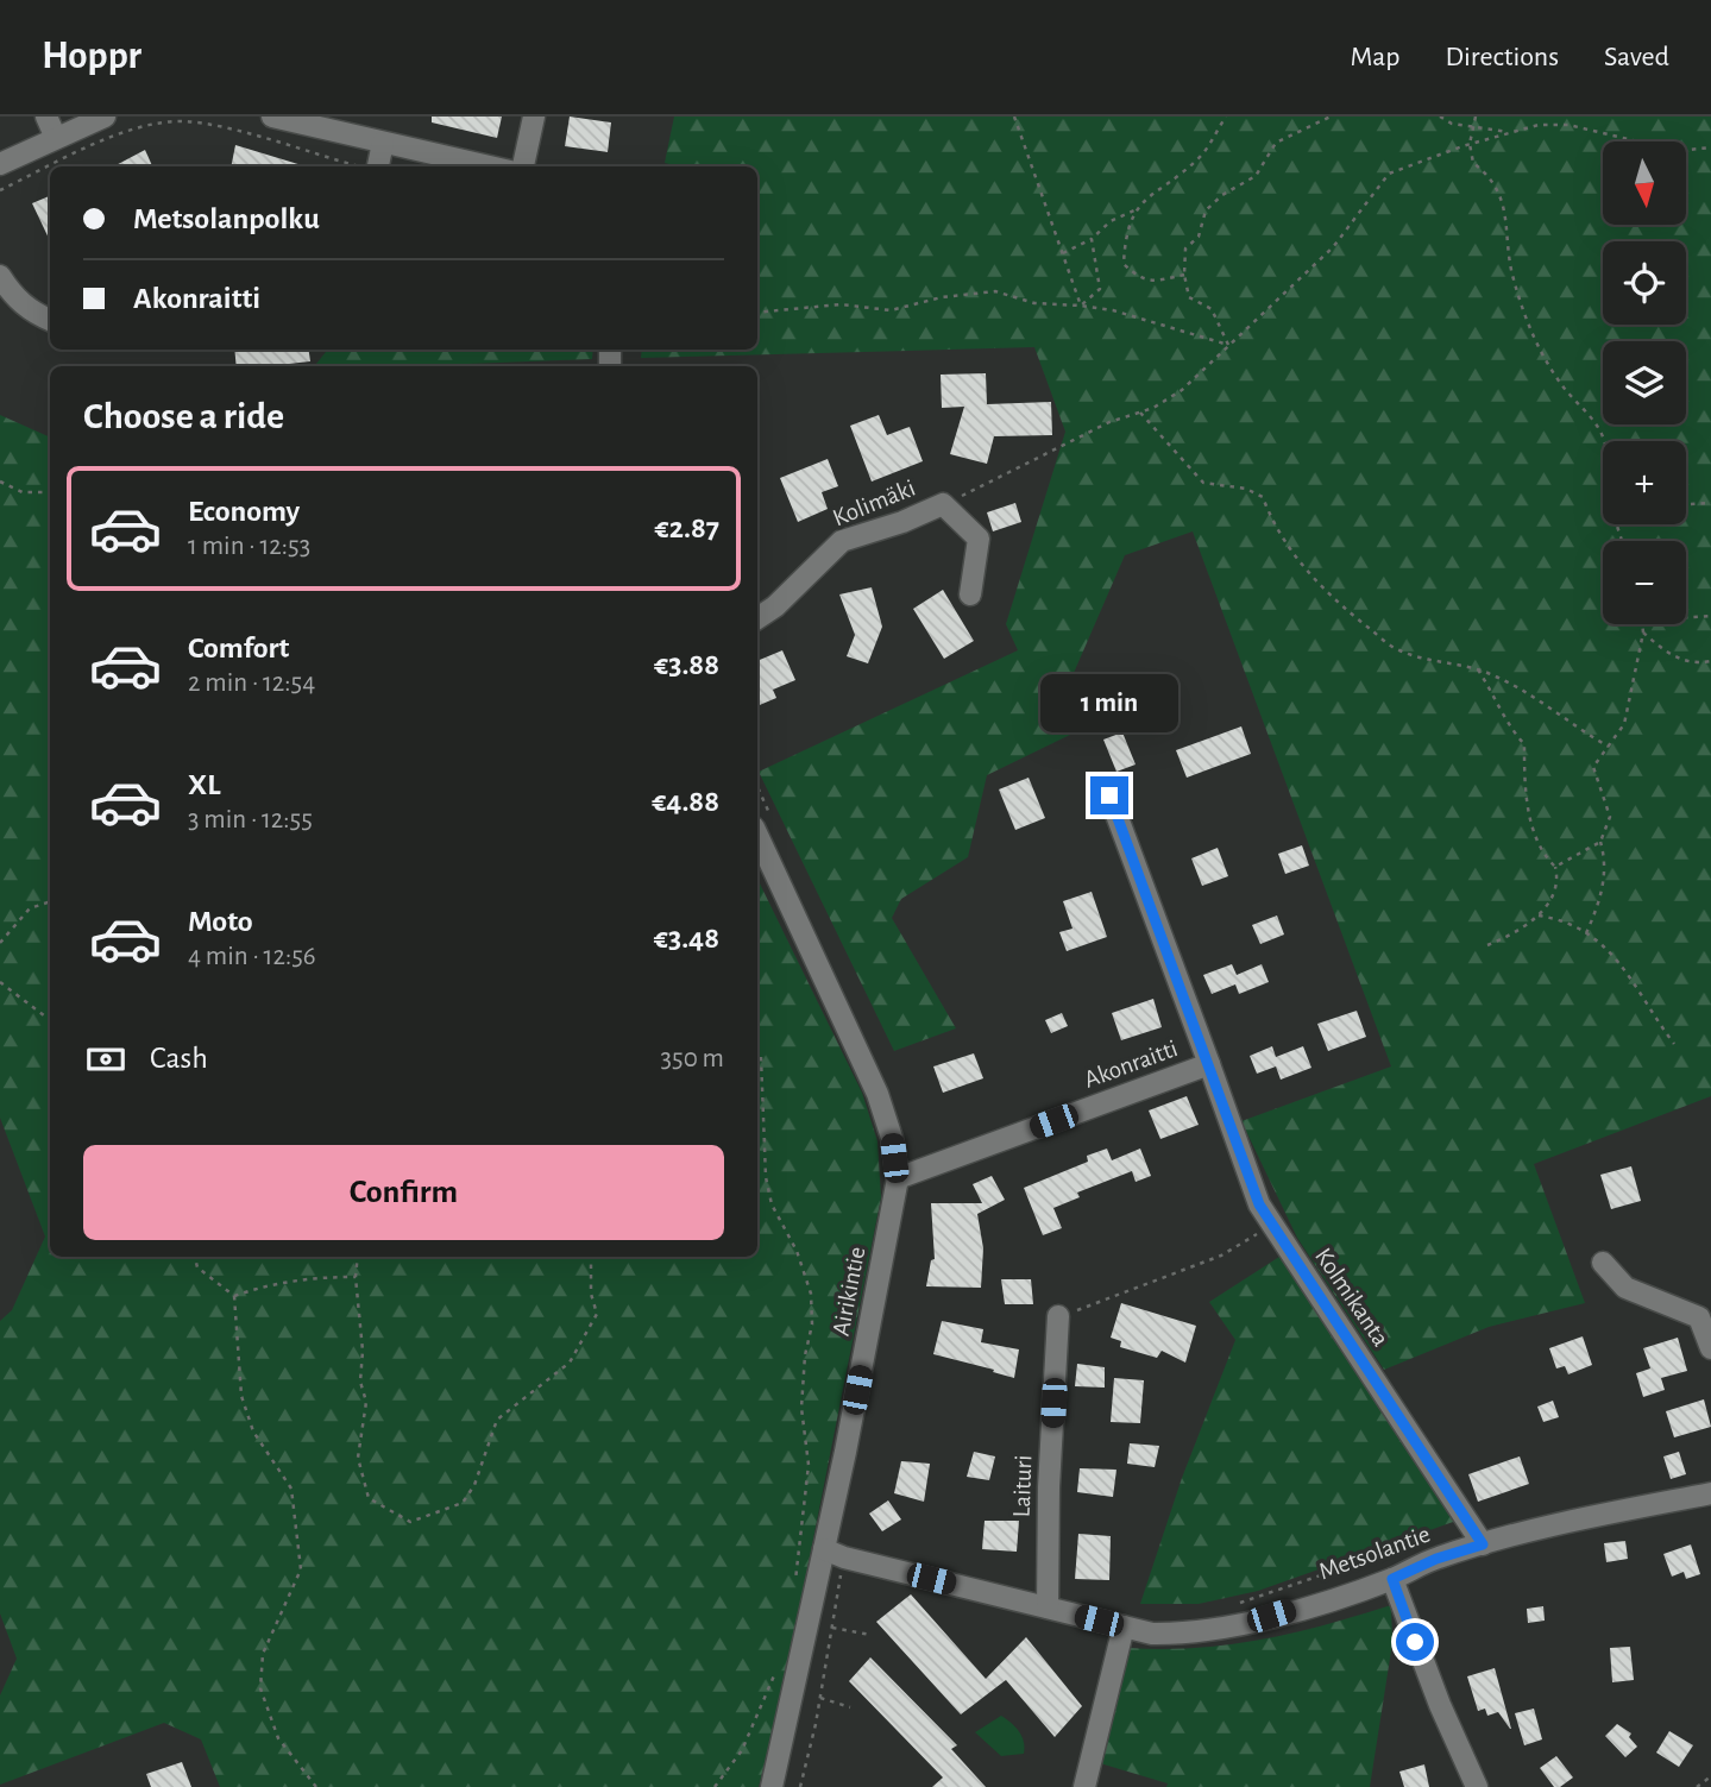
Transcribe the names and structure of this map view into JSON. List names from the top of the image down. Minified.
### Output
{"streets":{"street":["Kolimäki","Akonraitti","Airikintie","Kolmikanta","Laituri","Metsolantie"]},"crossings":[["Akonraitti","Airikintie"],["Akonraitti","Kolmikanta"],["Airikintie","Metsolantie"],["Kolmikanta","Metsolantie"],["Laituri","Metsolantie"]],"north":"bottom","page":{"header":"Hoppr","nav":["Map","Directions","Saved"],"map_buttons":["+","−"],"banner":["Metsolanpolku","Akonraitti"],"heading":"Choose a ride","list":[{"name":"Economy","note":"1 min · 12:53","value":"€2.87"},{"name":"Comfort","note":"2 min · 12:54","value":"€3.88"},{"name":"XL","note":"3 min · 12:55","value":"€4.88"},{"name":"Moto","note":"4 min · 12:56","value":"€3.48"}],"bubble":"1 min","pay":["Cash","350 m"],"buttons":"Confirm"}}
